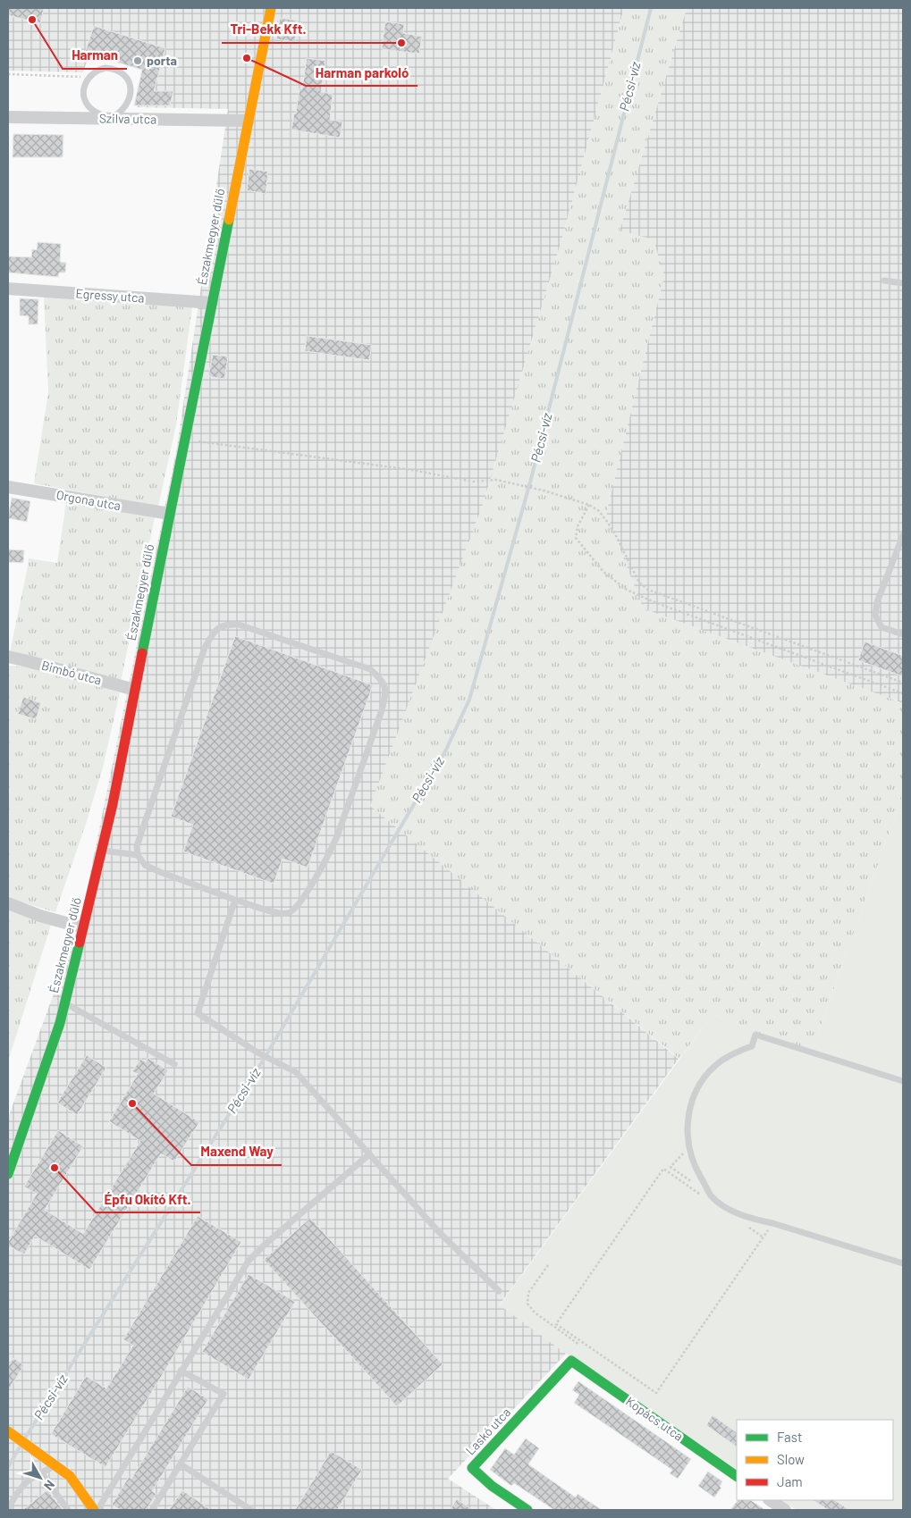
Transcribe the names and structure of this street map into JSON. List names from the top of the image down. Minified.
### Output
{"streets":{"street":["Szilva utca","Északmegyer dűlő","Egressy utca","Orgona utca","Bimbó utca","Kopács utca","Laskó utca"]},"crossings":[["Szilva utca","Északmegyer dűlő"],["Északmegyer dűlő","Egressy utca"],["Északmegyer dűlő","Orgona utca"],["Északmegyer dűlő","Bimbó utca"],["Kopács utca","Laskó utca"]],"water":["Pécsi-víz"],"places":["Harman","Tri-Bekk Kft.","Harman parkoló","porta","Maxend Way","Épfu Okító Kft."],"legend":["Fast","Slow","Jam"],"north":"bottom right"}
